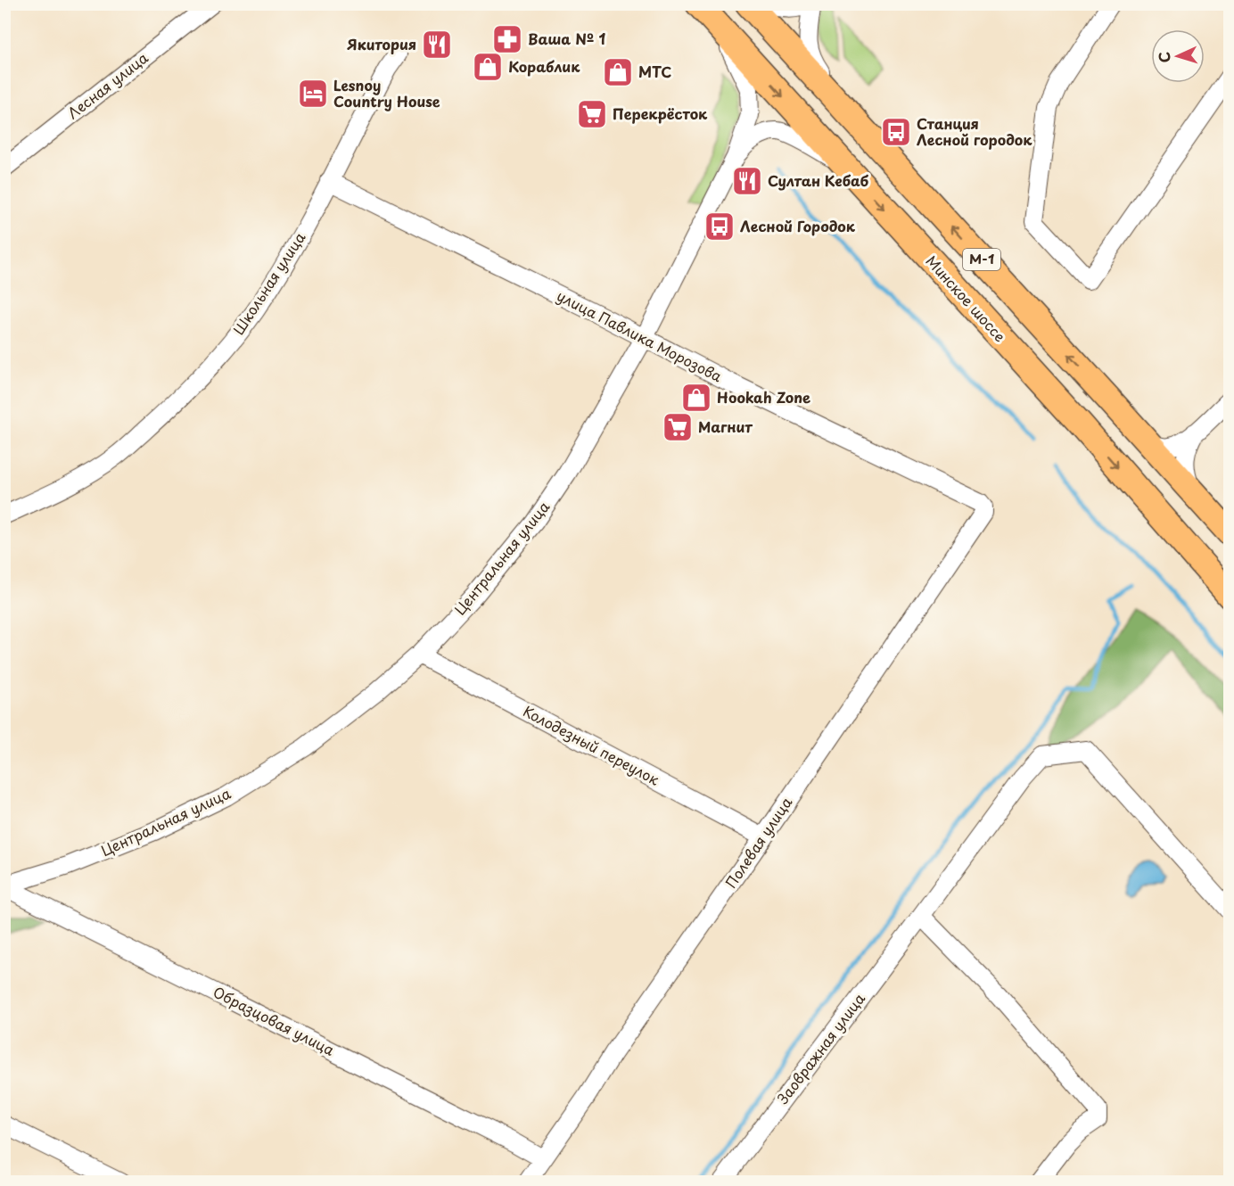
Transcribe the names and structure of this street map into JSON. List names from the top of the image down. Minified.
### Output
{"streets":{"highway":["М-1","Минское шоссе"],"street":["Лесная улица","Школьная улица","улица Павлика Морозова","Центральная улица","Колодезный переулок","Полевая улица","Образцовая улица","Заовражная улица"]},"crossings":[["Школьная улица","улица Павлика Морозова"],["Минское шоссе","Центральная улица"],["улица Павлика Морозова","Центральная улица"],["улица Павлика Морозова","Полевая улица"],["Центральная улица","Колодезный переулок"],["Центральная улица","Образцовая улица"],["Колодезный переулок","Полевая улица"],["Полевая улица","Образцовая улица"]],"places":{"pharmacy":["Ваша № 1"],"restaurant":["Якитория","Султан Кебаб"],"shop":["Кораблик","МТС","Hookah Zone"],"hotel":["Lesnoy Country House"],"supermarket":["Перекрёсток","Магнит"],"bus stop":["Станция Лесной городок","Лесной Городок"]},"north":"left"}
